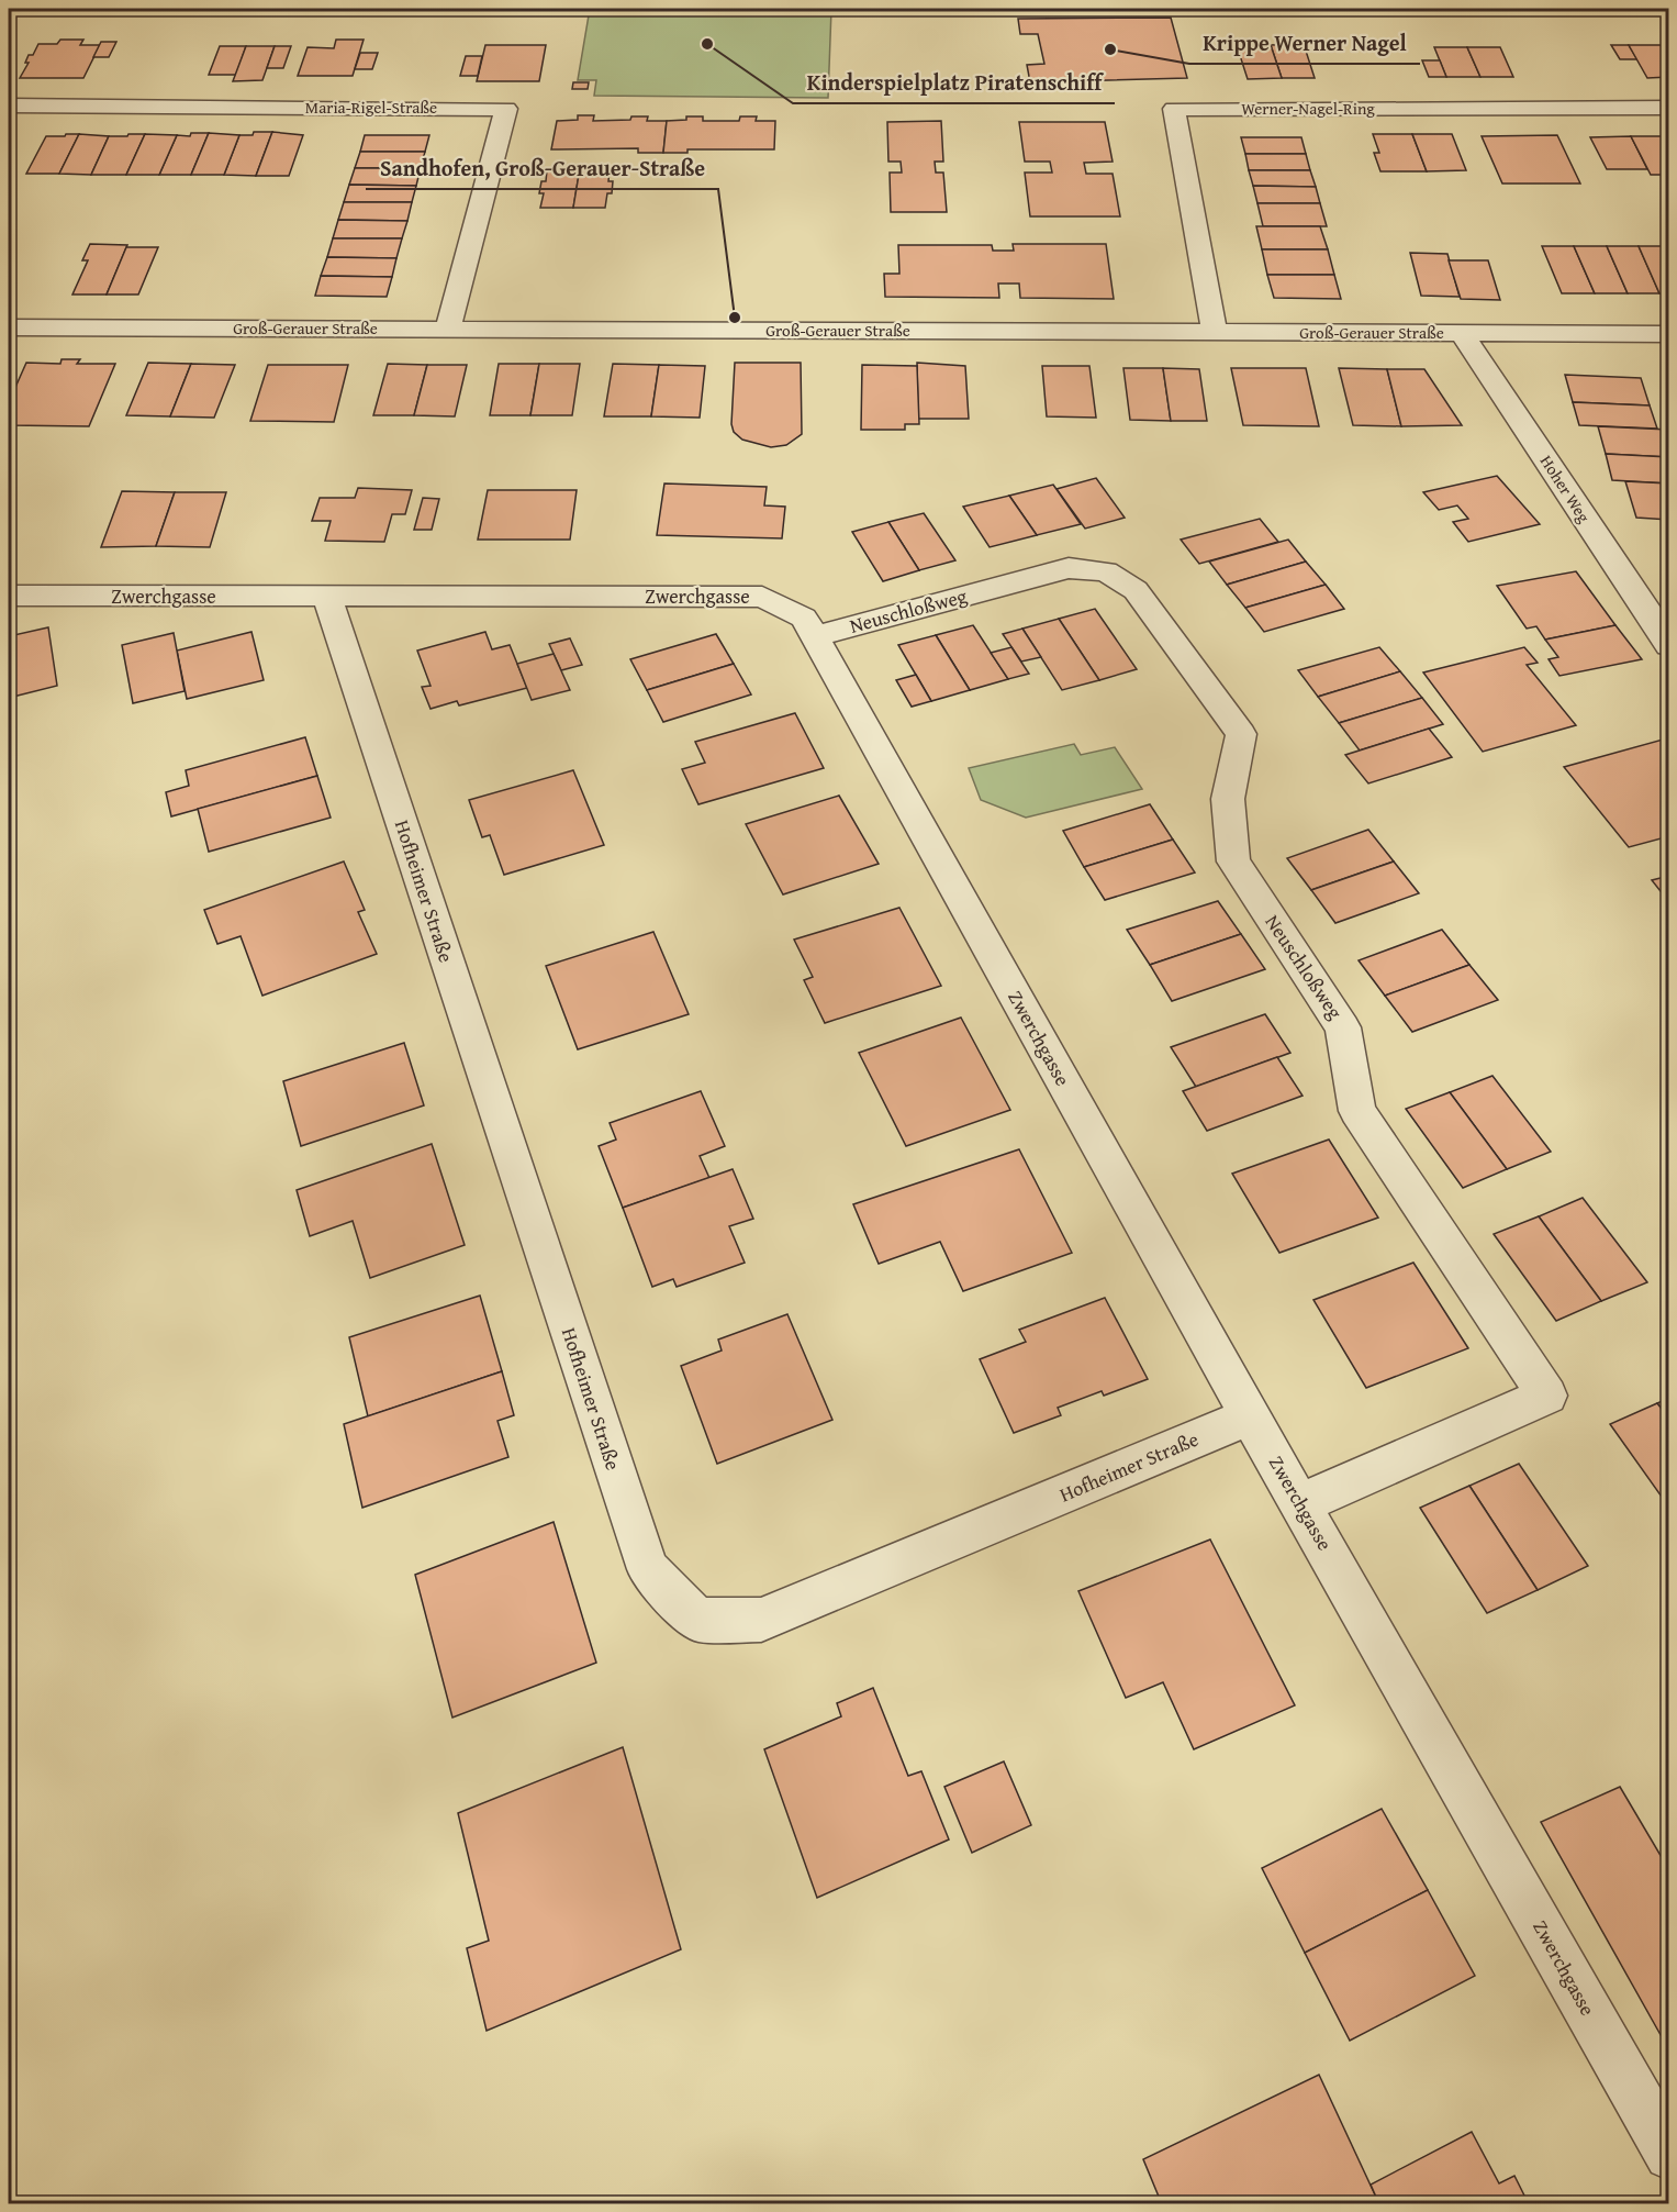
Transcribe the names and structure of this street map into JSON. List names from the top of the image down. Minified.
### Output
{"streets":{"street":["Maria-Rigel-Straße","Werner-Nagel-Ring","Groß-Gerauer Straße","Hoher Weg","Zwerchgasse","Neuschloßweg","Hofheimer Straße"]},"crossings":[["Maria-Rigel-Straße","Groß-Gerauer Straße"],["Werner-Nagel-Ring","Groß-Gerauer Straße"],["Groß-Gerauer Straße","Hoher Weg"],["Zwerchgasse","Neuschloßweg"],["Zwerchgasse","Hofheimer Straße"]],"places":["Kinderspielplatz Piratenschiff","Krippe Werner Nagel","Sandhofen, Groß-Gerauer-Straße"]}
